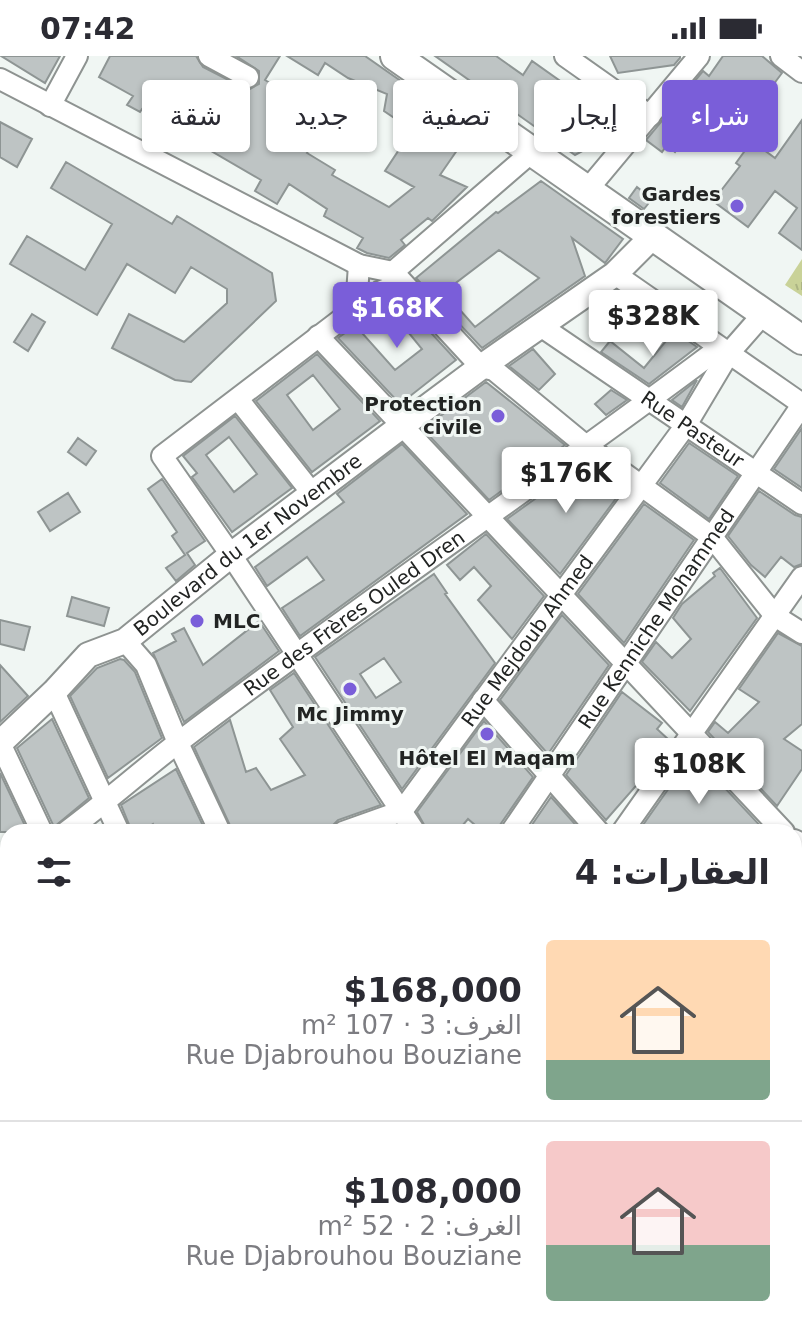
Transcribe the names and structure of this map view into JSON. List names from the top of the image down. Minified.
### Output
{"streets":{"street":["Rue Pasteur","Boulevard du 1er Novembre","Rue des Frères Ouled Dren","Rue Kenniche Mohammed","Rue Mejdoub Ahmed"]},"crossings":[["Rue Pasteur","Boulevard du 1er Novembre"],["Rue Pasteur","Rue des Frères Ouled Dren"],["Rue Pasteur","Rue Kenniche Mohammed"],["Rue Pasteur","Rue Mejdoub Ahmed"],["Rue des Frères Ouled Dren","Rue Mejdoub Ahmed"]],"places":["Gardes forestiers","Protection civile","MLC","Mc Jimmy","Hôtel El Maqam"],"page":{"status":"07:42","chip":["شراء","إيجار","تصفية","جديد","شقة"],"price":["$168K","$328K","$176K","$108K"],"heading":"العقارات: 4","list":[{"name":"$168,000","note":"الغرف: 3 · 107 m² · Rue Djabrouhou Bouziane"},{"name":"$108,000","note":"الغرف: 2 · 52 m² · Rue Djabrouhou Bouziane"}]}}
